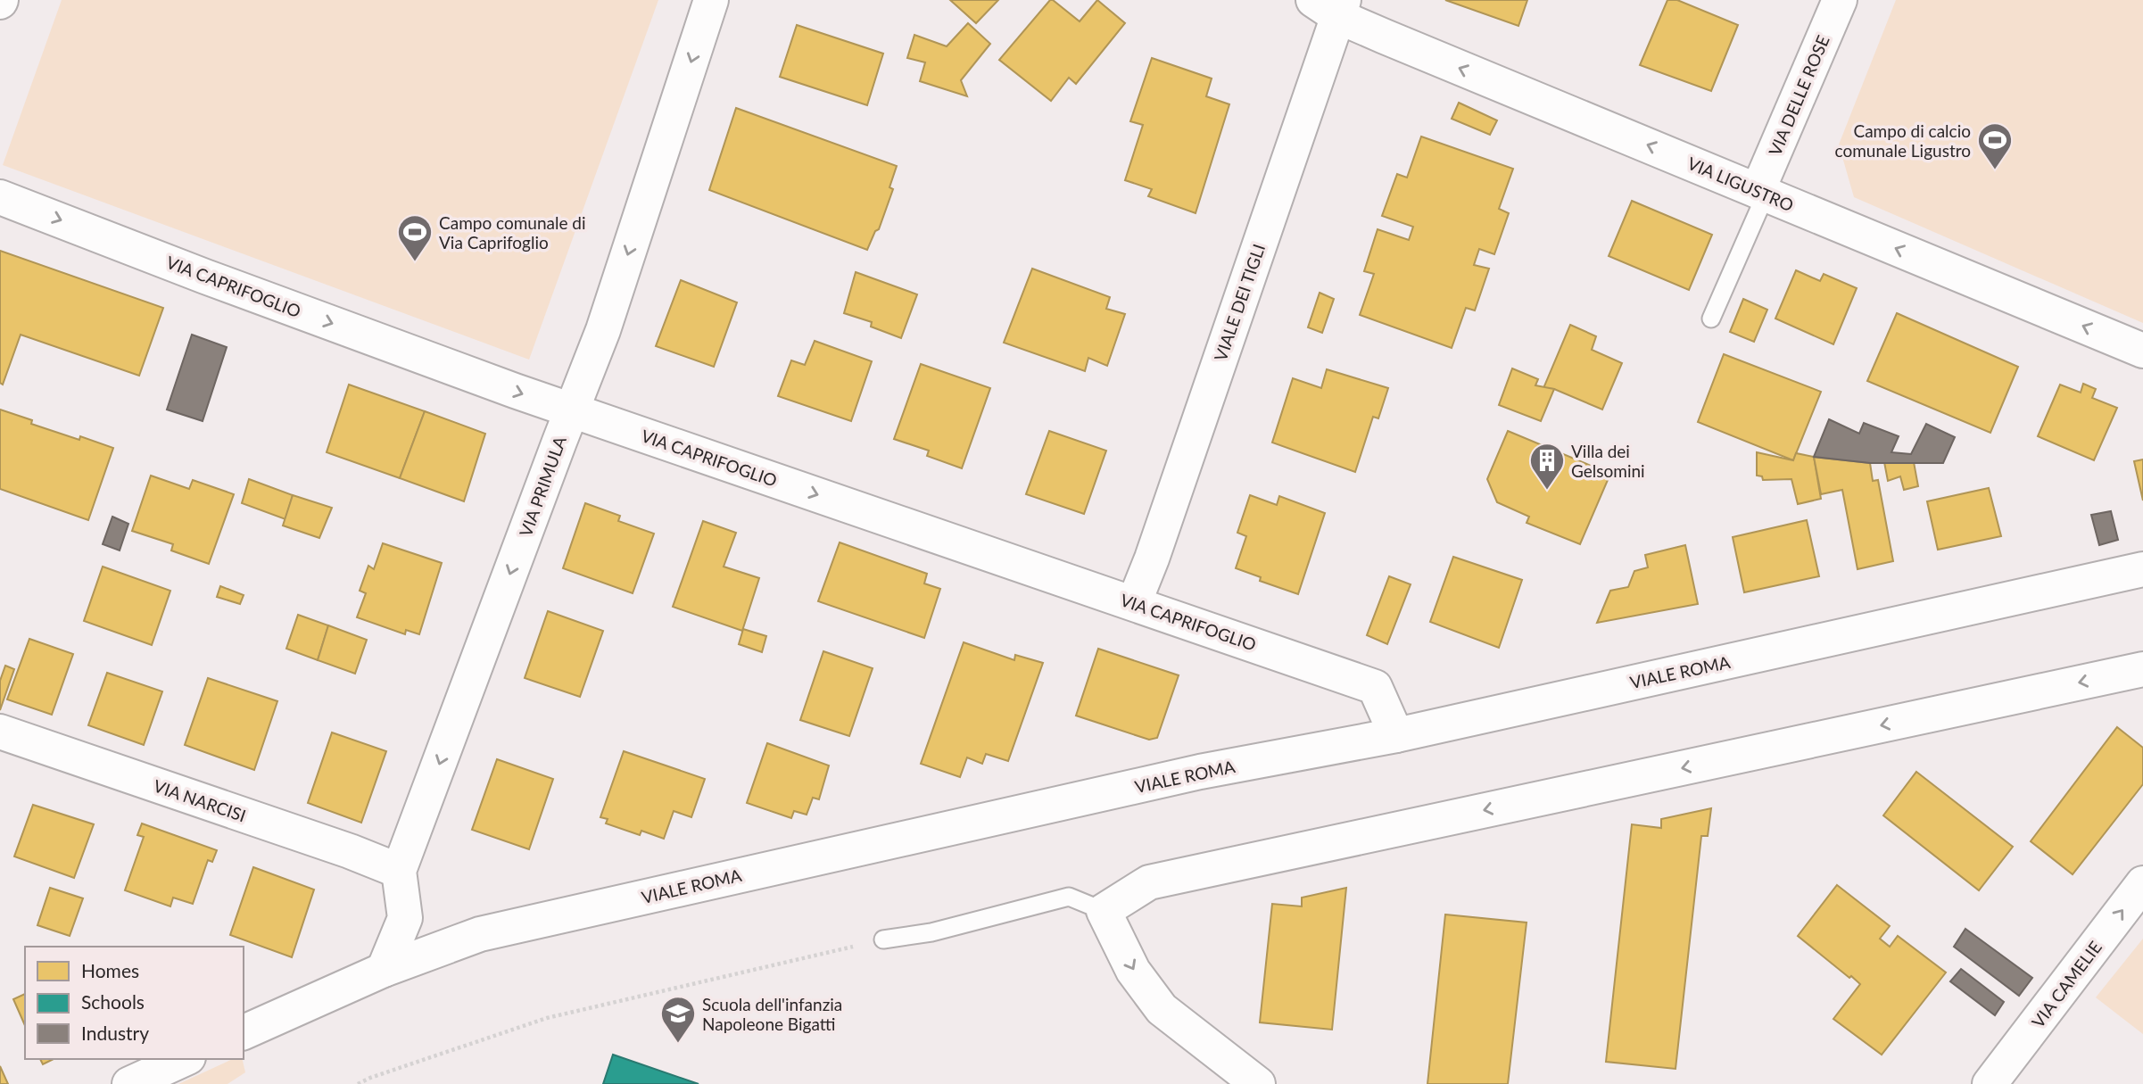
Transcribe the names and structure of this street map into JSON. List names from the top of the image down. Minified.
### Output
{"streets":{"street":["VIA DELLE ROSE","VIA LIGUSTRO","VIA CAPRIFOGLIO","VIALE DEI TIGLI","VIA PRIMULA","VIALE ROMA","VIA NARCISI","VIA CAMELIE"]},"crossings":[["VIA DELLE ROSE","VIA LIGUSTRO"],["VIA LIGUSTRO","VIALE DEI TIGLI"],["VIA CAPRIFOGLIO","VIALE DEI TIGLI"],["VIA CAPRIFOGLIO","VIA PRIMULA"],["VIA CAPRIFOGLIO","VIALE ROMA"],["VIA PRIMULA","VIALE ROMA"],["VIA PRIMULA","VIA NARCISI"]],"one_way":["VIA LIGUSTRO","VIA CAPRIFOGLIO","VIA PRIMULA","VIA CAMELIE"],"places":{"sports":["Campo di calcio comunale Ligustro","Campo comunale di Via Caprifoglio"],"building":["Villa dei Gelsomini"],"school or university":["Scuola dell'infanzia Napoleone Bigatti"]},"legend":["Homes","Schools","Industry"]}
